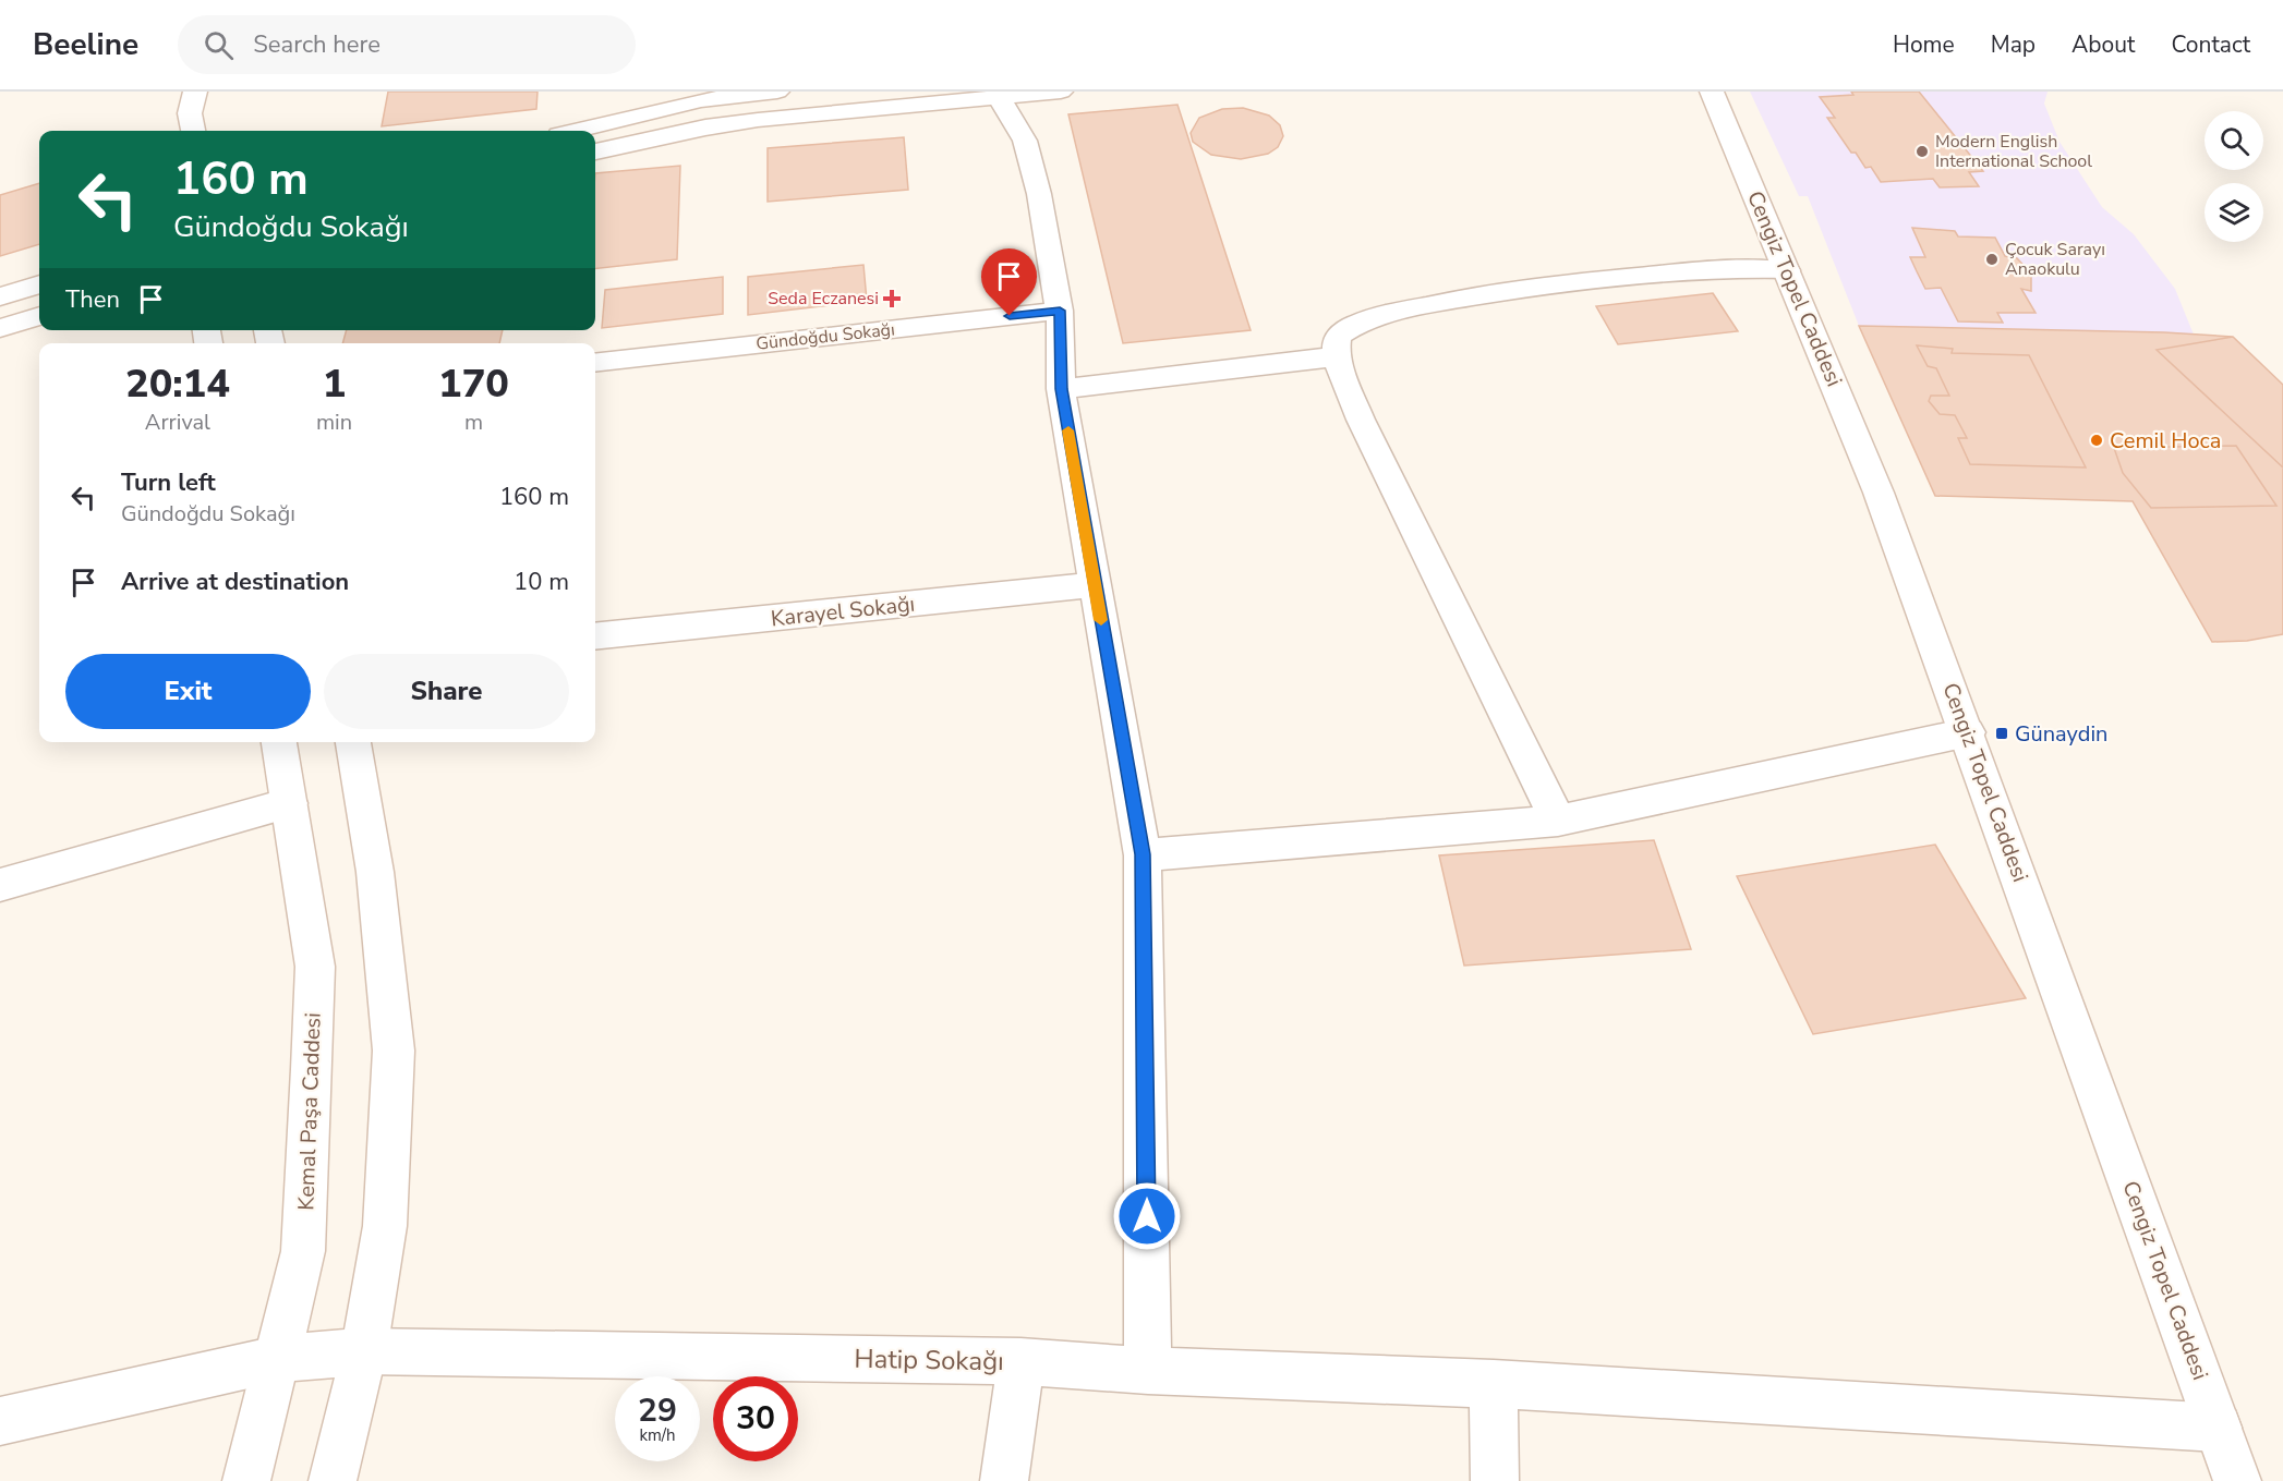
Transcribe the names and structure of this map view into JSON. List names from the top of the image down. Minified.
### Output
{"streets":{"street":["Cengiz Topel Caddesi","Gündoğdu Sokağı","Karayel Sokağı","Kemal Paşa Caddesi","Hatip Sokağı"]},"crossings":[["Cengiz Topel Caddesi","Hatip Sokağı"],["Kemal Paşa Caddesi","Hatip Sokağı"]],"places":{"other":["Modern English International School","Çocuk Sarayı Anaokulu","Cemil Hoca"],"health":["Seda Eczanesi"],"transit":["Günaydin"]},"page":{"header":"Beeline","search":"Search here","nav":["Home","Map","About","Contact"],"turn":["160 m","Gündoğdu Sokağı"],"then":"Then","eta":["20:14","Arrival","1","min","170","m"],"list":[{"name":"Turn left","note":"Gündoğdu Sokağı","value":"160 m"},{"name":"Arrive at destination","value":"10 m"}],"buttons":["Exit","Share"],"speed":"29 km/h","limit":"30"}}
